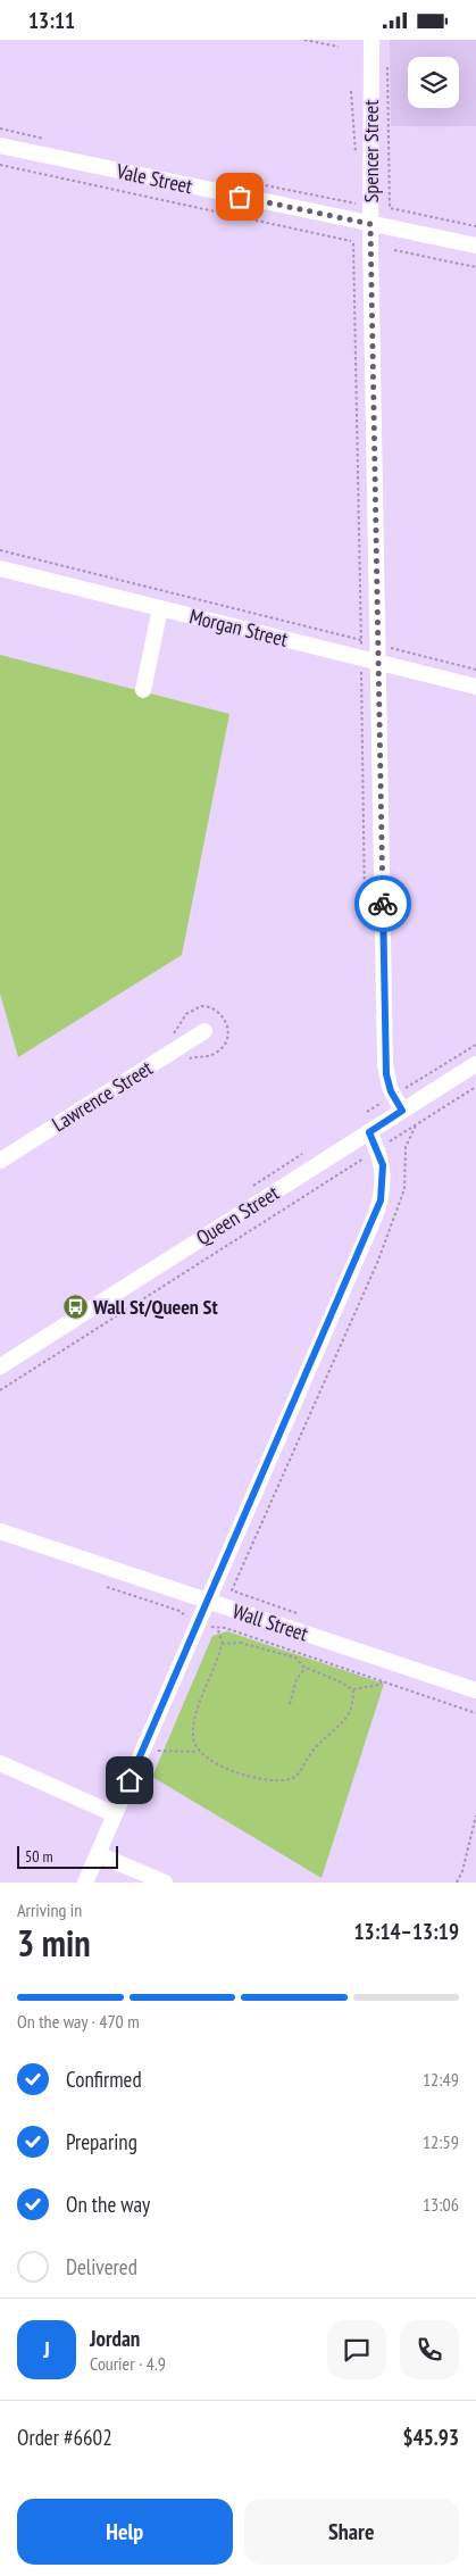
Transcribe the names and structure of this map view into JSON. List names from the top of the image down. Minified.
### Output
{"streets":{"street":["Spencer Street","Vale Street","Morgan Street","Lawrence Street","Queen Street","Wall Street"]},"crossings":[["Spencer Street","Vale Street"],["Spencer Street","Morgan Street"],["Spencer Street","Queen Street"]],"places":{"bus stop":["Wall St/Queen St"]},"scale_bar":"50 m","page":{"status":"13:11","scale":"50 m","heading":["3 min","Arriving in","13:14–13:19"],"panel":["Jordan","Courier · 4.9","Order #6602","$45.93"],"bar":"On the way · 470 m","list":[["Confirmed","12:49"],["Preparing","12:59"],["On the way","13:06"],"Delivered"],"round":"J","buttons":["Help","Share"]}}
